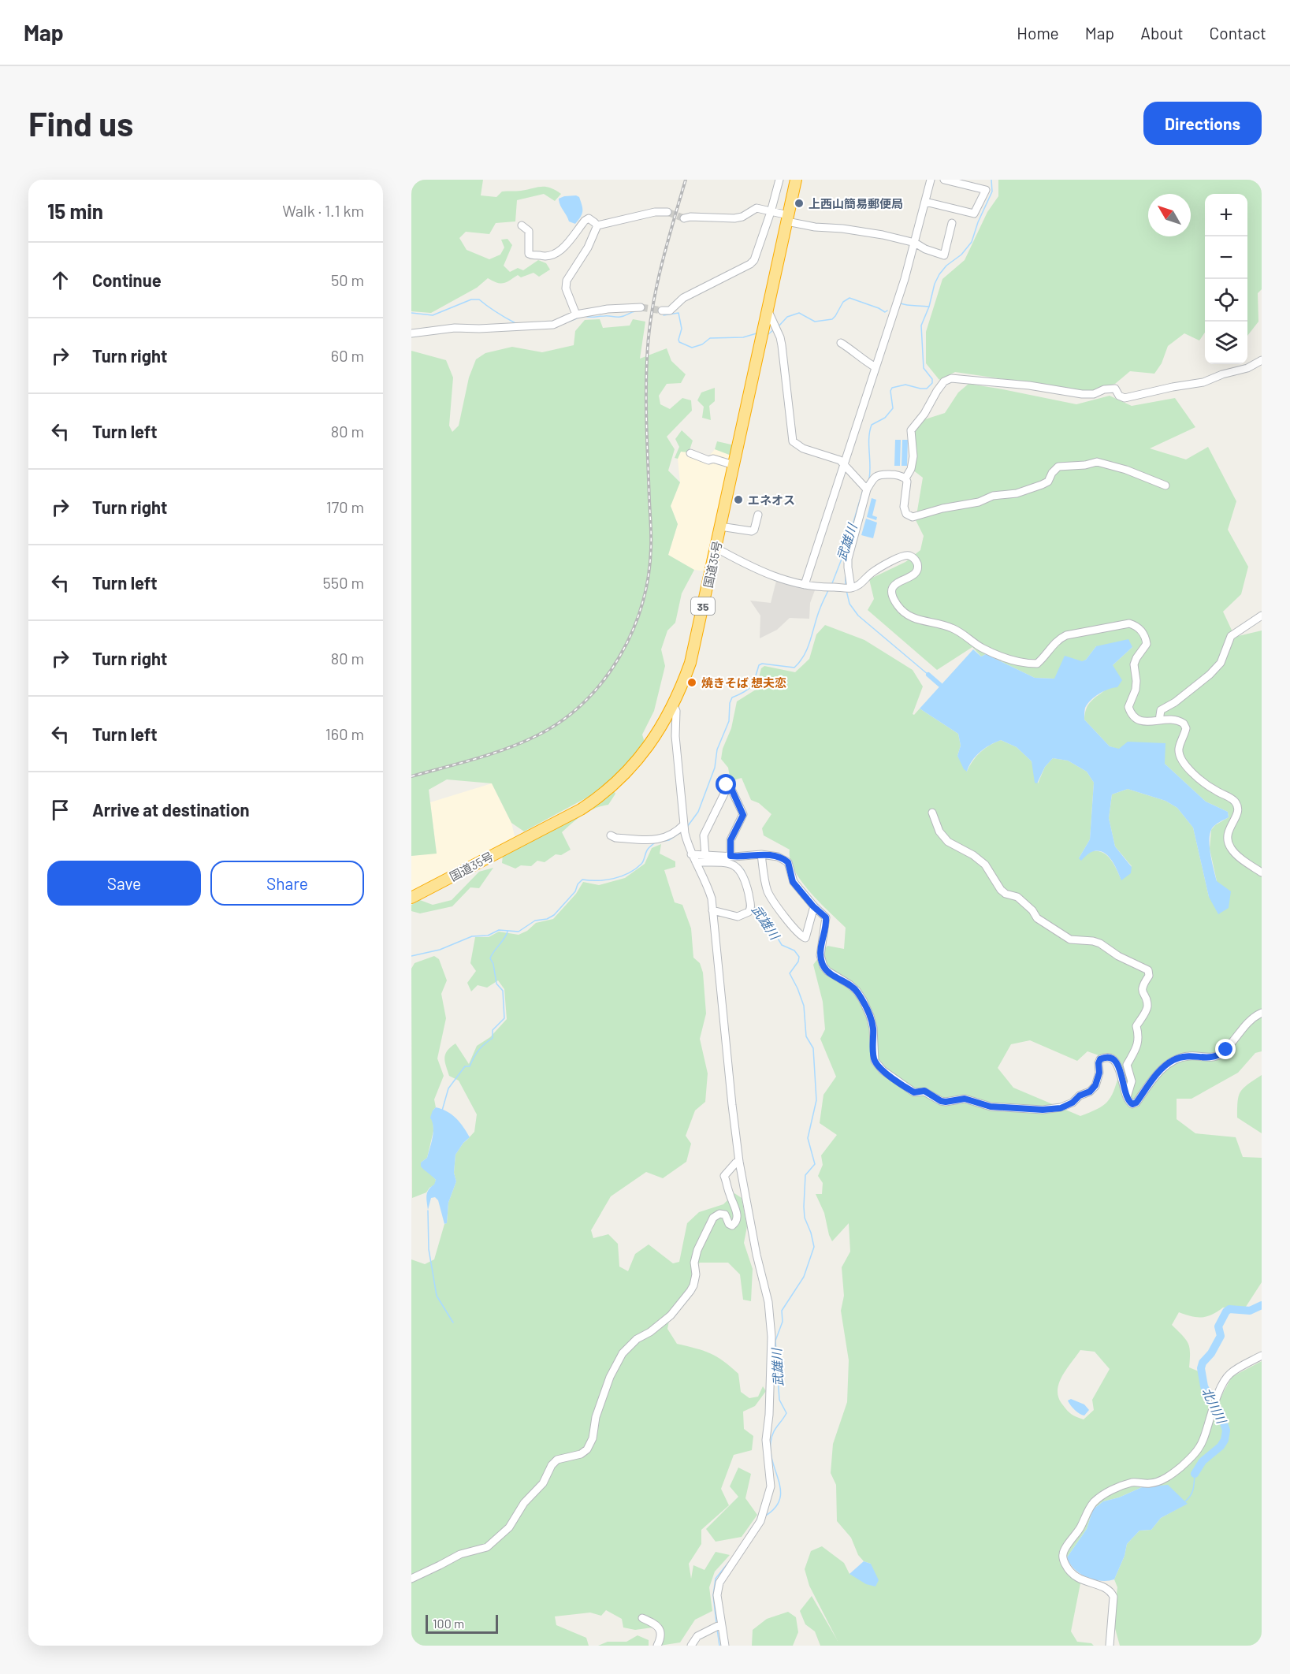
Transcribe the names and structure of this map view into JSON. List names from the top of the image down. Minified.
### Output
{"streets":{"highway":["国道35号","35"]},"water":["武雄川","北川川"],"places":["上西山簡易郵便局","エネオス","焼きそば 想夫恋"],"scale_bar":"100 m","north":"top left","page":{"header":"Map","nav":["Home","Map","About","Contact"],"buttons":["Directions",["Save","Share"]],"title":"Find us","heading":["15 min","Walk · 1.1 km"],"map_buttons":["+","−"],"list":[["Continue","50 m"],["Turn right","60 m"],["Turn left","80 m"],["Turn right","170 m"],["Turn left","550 m"],["Turn right","80 m"],["Turn left","160 m"],"Arrive at destination"],"scale":"100 m"}}
